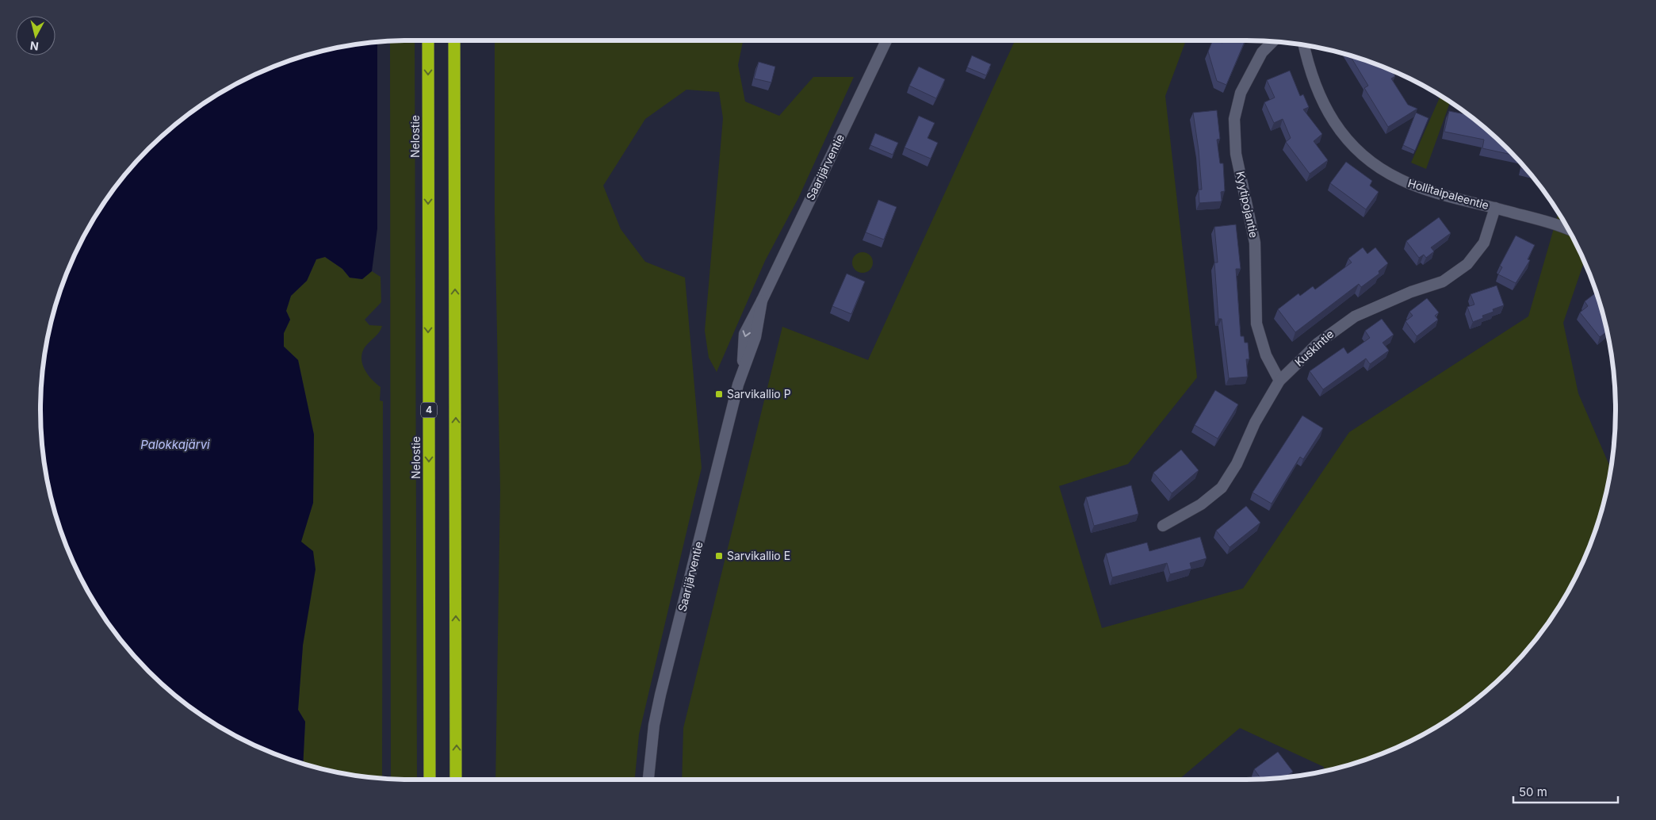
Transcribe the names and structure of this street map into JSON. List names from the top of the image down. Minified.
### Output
{"streets":{"highway":["Nelostie","4"],"street":["Saarijärventie","Hollitaipaleentie","Kyytipojantie","Kuskintie"]},"crossings":[["Hollitaipaleentie","Kuskintie"],["Kyytipojantie","Kuskintie"]],"water":["Palokkajärvi"],"places":{"transit":["Sarvikallio P","Sarvikallio E"]},"scale_bar":"50 m","north":"bottom"}
